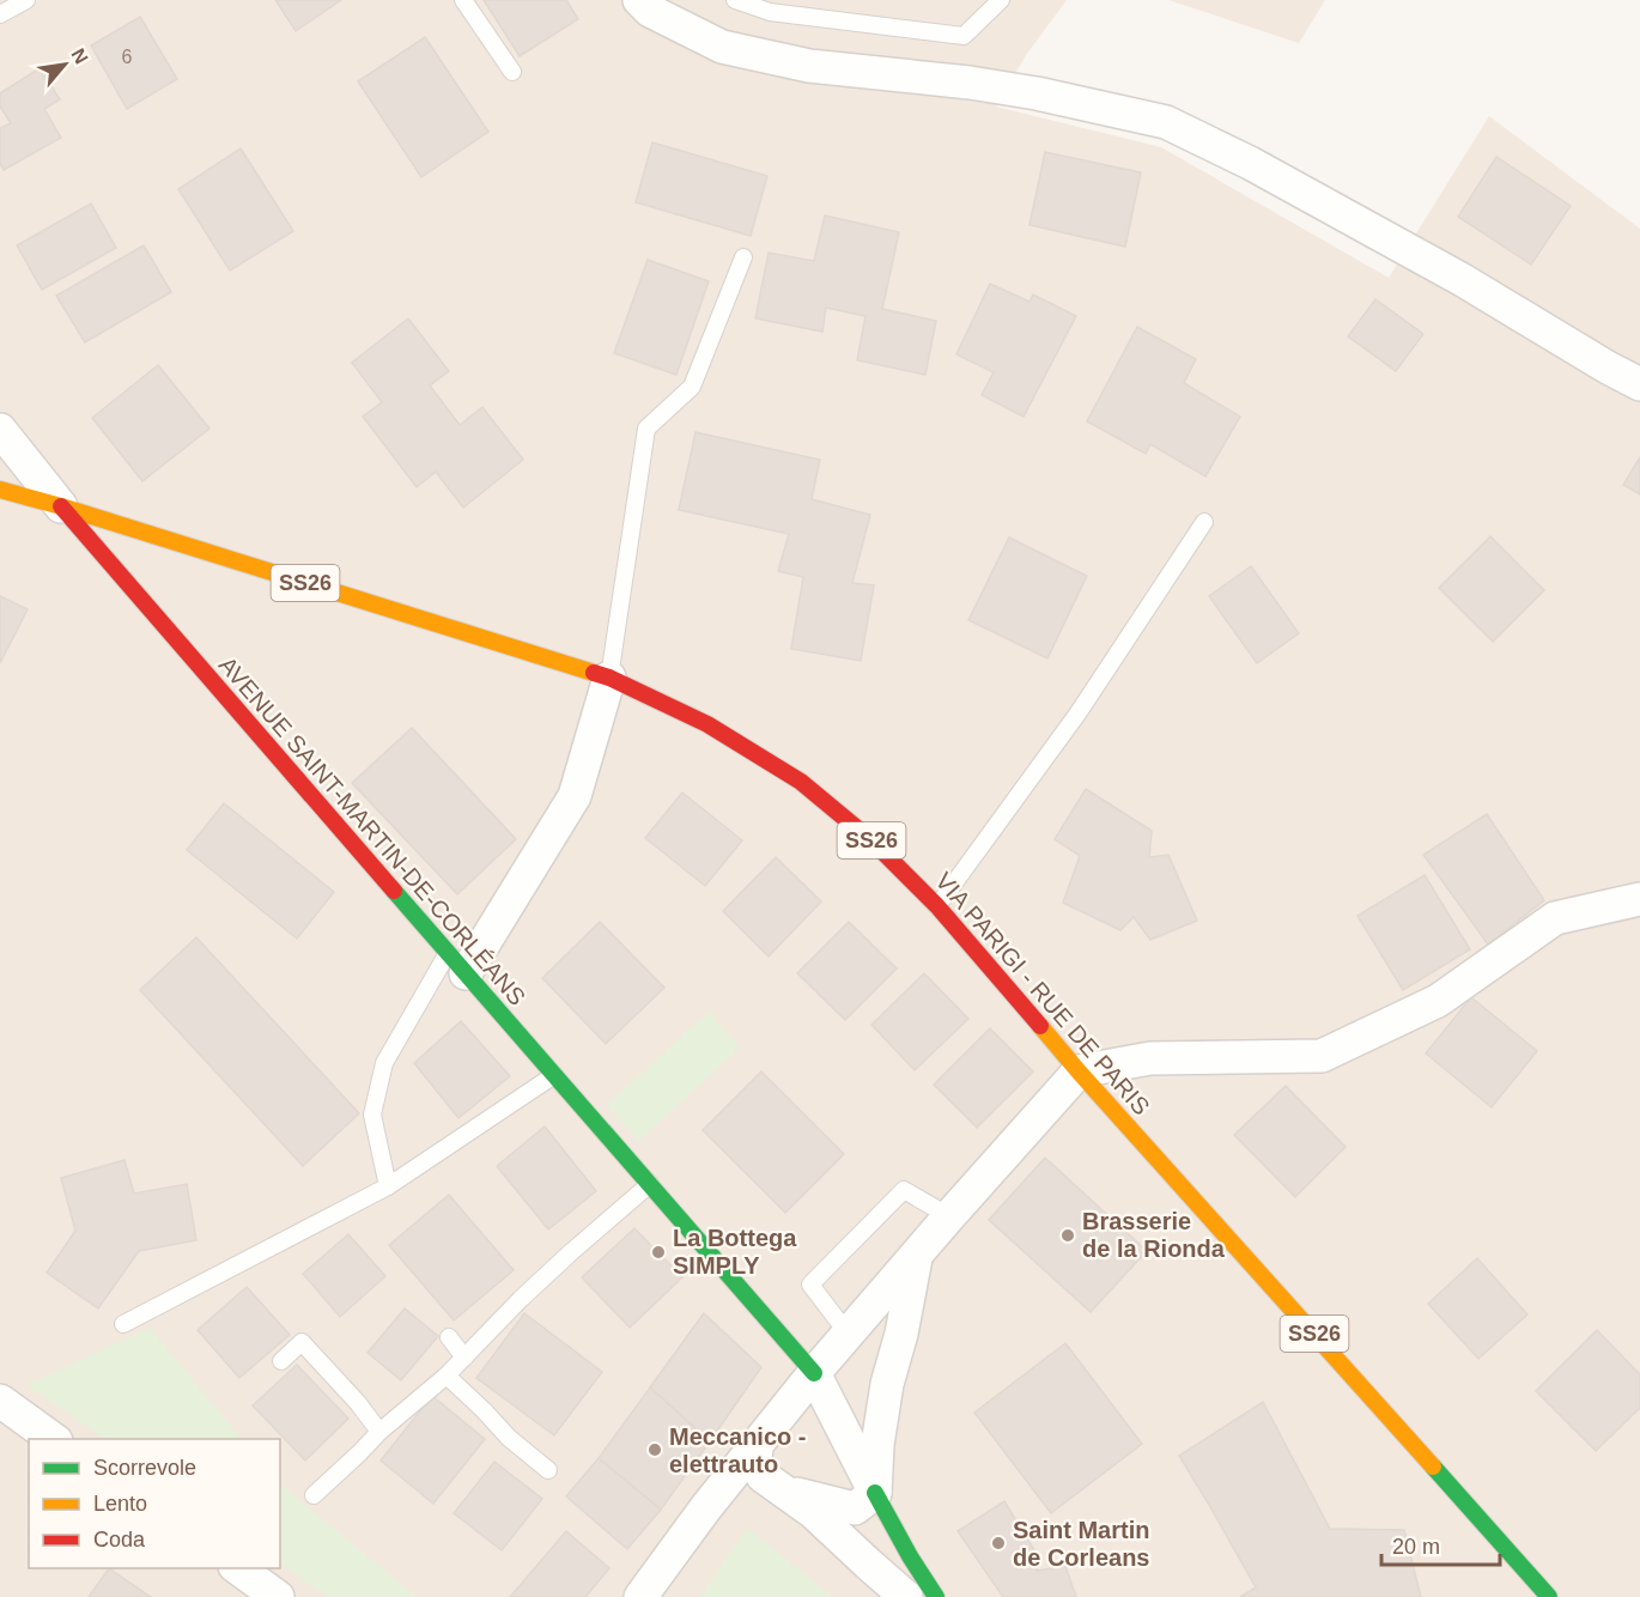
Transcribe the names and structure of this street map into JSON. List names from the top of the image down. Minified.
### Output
{"streets":{"main road":["SS26","AVENUE SAINT-MARTIN-DE-CORLÉANS","VIA PARIGI - RUE DE PARIS"]},"crossings":[["AVENUE SAINT-MARTIN-DE-CORLÉANS","VIA PARIGI - RUE DE PARIS"]],"places":["Brasserie de la Rionda","La Bottega SIMPLY","Meccanico - elettrauto","Saint Martin de Corleans"],"house_numbers":["6"],"legend":["Scorrevole","Lento","Coda"],"scale_bar":"20 m","north":"top right"}
